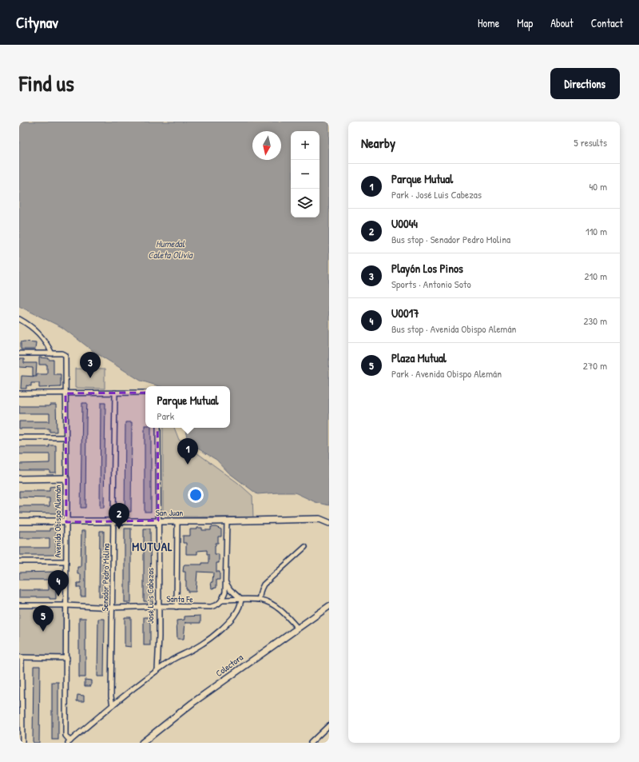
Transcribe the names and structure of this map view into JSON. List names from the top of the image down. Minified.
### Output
{"streets":{"street":["San Juan","Avenida Obispo Alemán","Senador Pedro Molina","José Luis Cabezas","Santa Fe","Colectora"]},"crossings":[["San Juan","Avenida Obispo Alemán"],["San Juan","Senador Pedro Molina"],["San Juan","José Luis Cabezas"],["Avenida Obispo Alemán","Santa Fe"],["Senador Pedro Molina","Santa Fe"],["José Luis Cabezas","Santa Fe"]],"districts":["MUTUAL"],"water":["Humedal Caleta Olivia"],"north":"bottom","page":{"header":"Citynav","nav":["Home","Map","About","Contact"],"title":"Find us","buttons":"Directions","heading":["Nearby","5 results"],"map_buttons":["+","−"],"list":[{"mark":"1","name":"Parque Mutual","note":"Park · José Luis Cabezas","value":"40 m"},{"mark":"2","name":"U0044","note":"Bus stop · Senador Pedro Molina","value":"110 m"},{"mark":"3","name":"Playón Los Pinos","note":"Sports · Antonio Soto","value":"210 m"},{"mark":"4","name":"U0017","note":"Bus stop · Avenida Obispo Alemán","value":"230 m"},{"mark":"5","name":"Plaza Mutual","note":"Park · Avenida Obispo Alemán","value":"270 m"}],"pins":["3","1","2","4","5"],"popup":["Parque Mutual","Park"]}}
